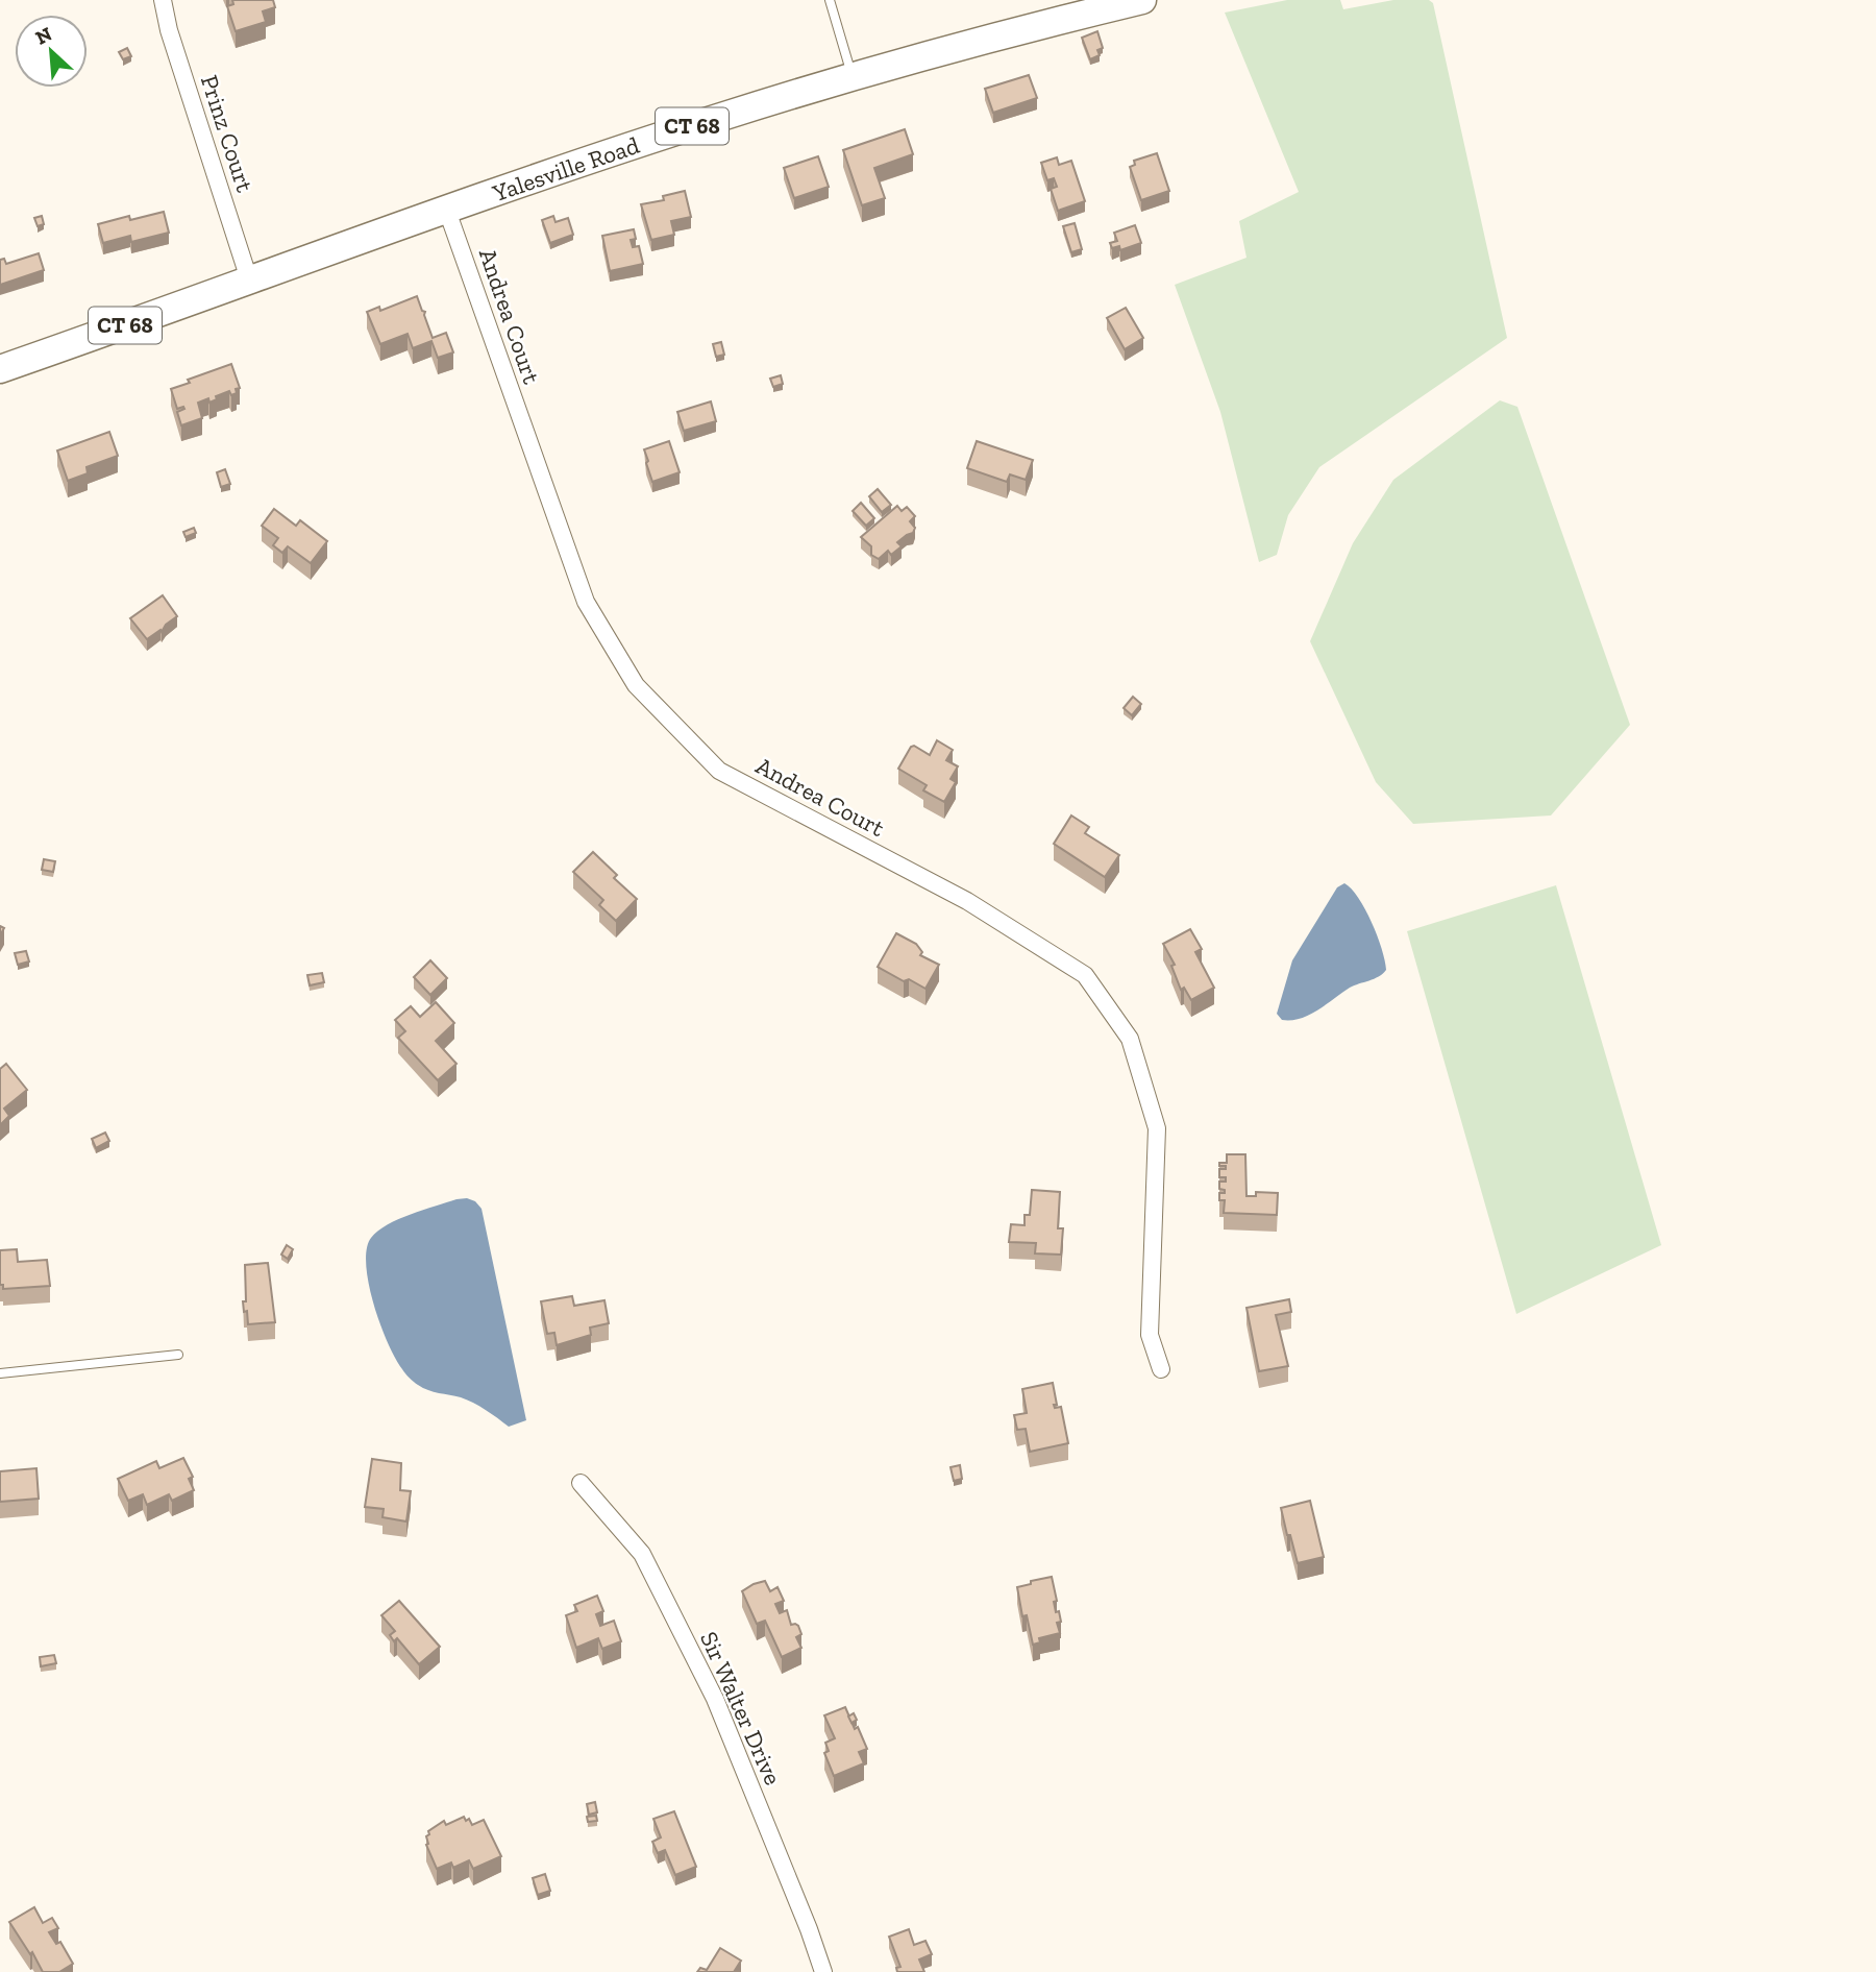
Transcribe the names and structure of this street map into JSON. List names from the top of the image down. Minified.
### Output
{"streets":{"main road":["CT 68","Yalesville Road"],"street":["Prinz Court","Andrea Court","Sir Walter Drive"]},"crossings":[["Prinz Court","Yalesville Road"],["Yalesville Road","Andrea Court"]],"north":"top left"}
